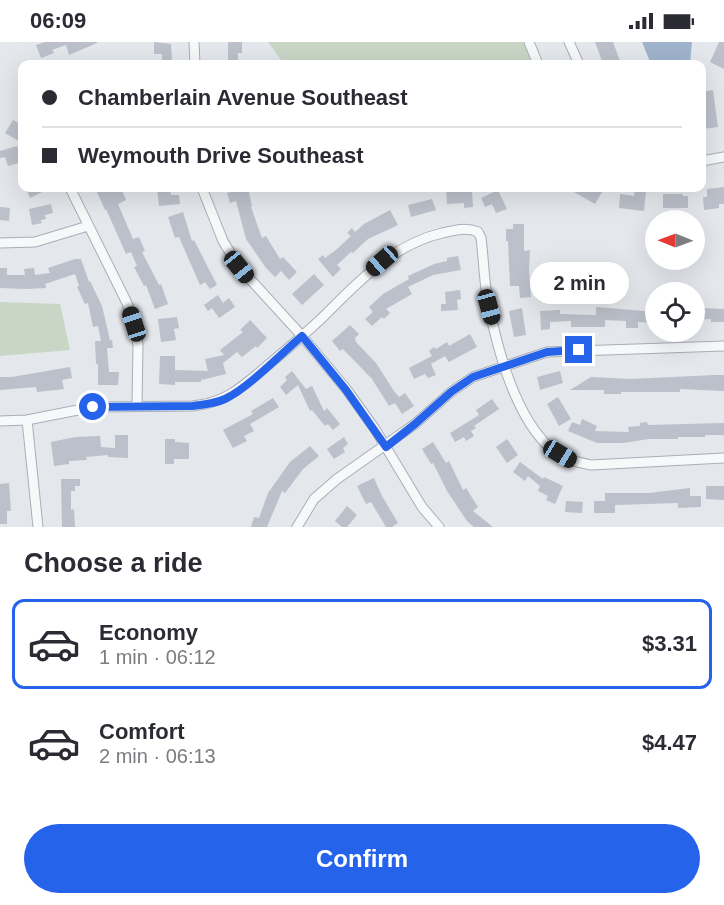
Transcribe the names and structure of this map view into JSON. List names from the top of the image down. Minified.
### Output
{"north":"left","page":{"status":"06:09","banner":["Chamberlain Avenue Southeast","Weymouth Drive Southeast"],"bubble":"2 min","heading":"Choose a ride","list":[{"name":"Economy","note":"1 min · 06:12","value":"$3.31"},{"name":"Comfort","note":"2 min · 06:13","value":"$4.47"}],"buttons":"Confirm"}}
